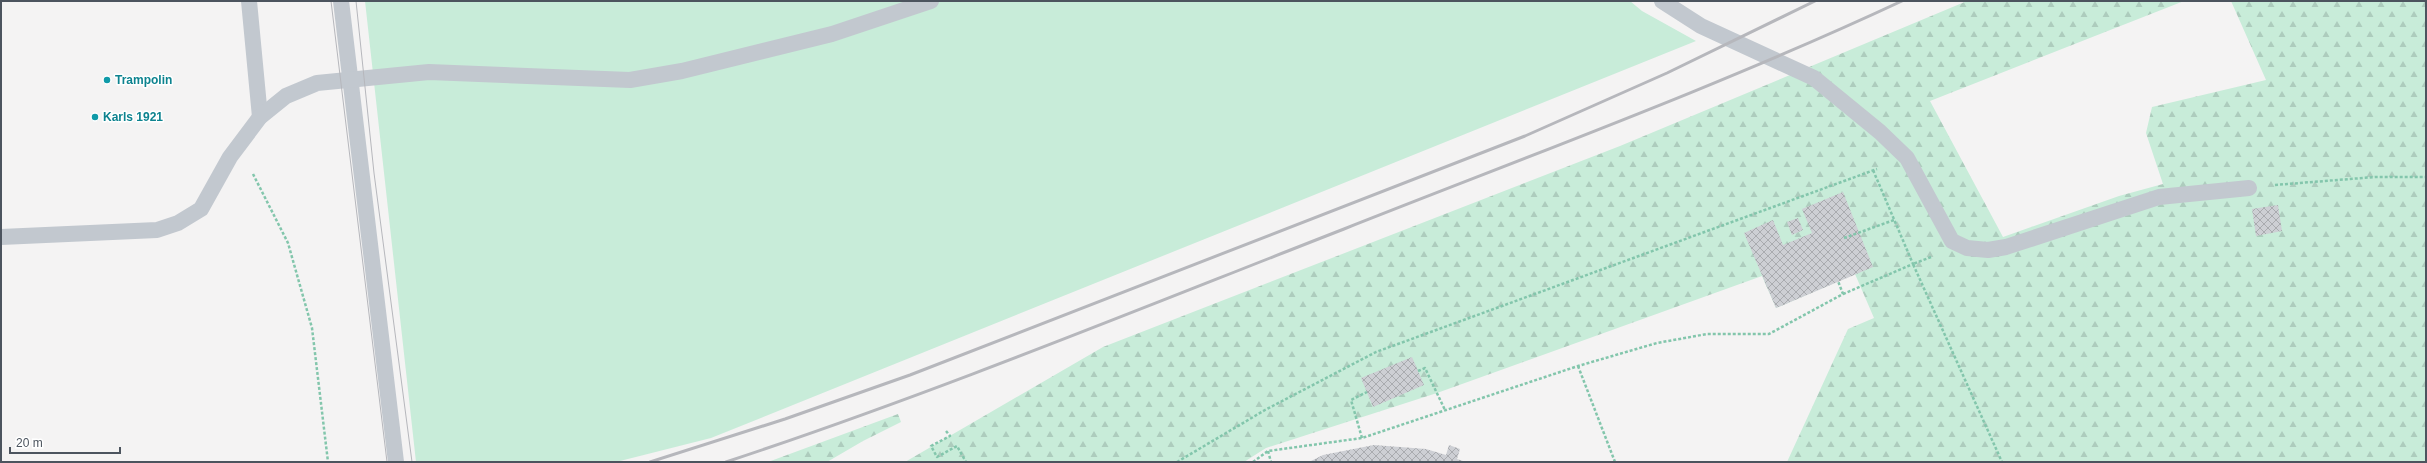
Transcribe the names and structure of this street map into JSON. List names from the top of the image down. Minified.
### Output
{"places":["Trampolin","Karls 1921"],"scale_bar":"20 m"}
